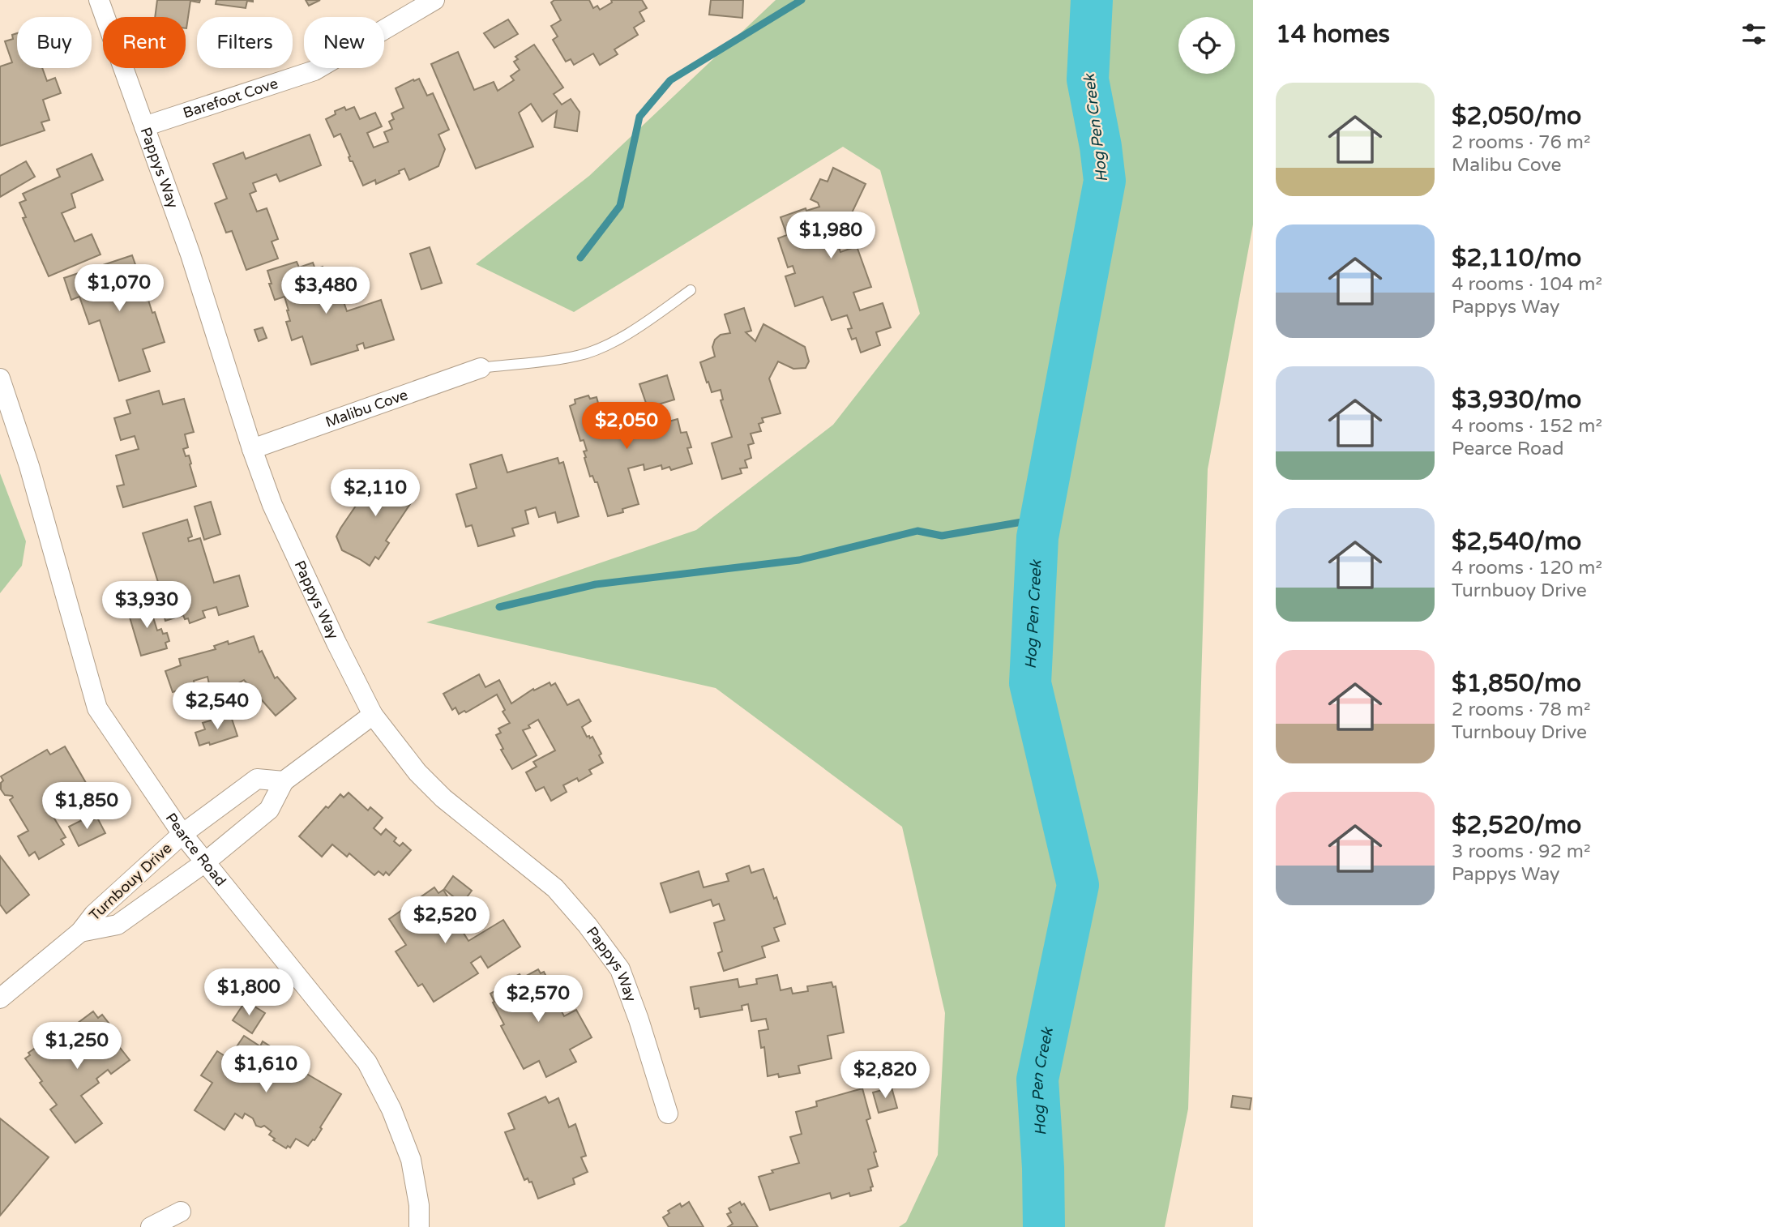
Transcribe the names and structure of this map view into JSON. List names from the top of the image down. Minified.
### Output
{"streets":{"street":["Barefoot Cove","Pappys Way","Malibu Cove","Pearce Road","Turnbouy Drive"]},"crossings":[["Barefoot Cove","Pappys Way"],["Pappys Way","Malibu Cove"],["Pearce Road","Turnbouy Drive"]],"water":["Hog Pen Creek"],"page":{"heading":"14 homes","chip":["Buy","Rent","Filters","New"],"list":[{"name":"$2,050/mo","note":"2 rooms · 76 m² · Malibu Cove"},{"name":"$2,110/mo","note":"4 rooms · 104 m² · Pappys Way"},{"name":"$3,930/mo","note":"4 rooms · 152 m² · Pearce Road"},{"name":"$2,540/mo","note":"4 rooms · 120 m² · Turnbuoy Drive"},{"name":"$1,850/mo","note":"2 rooms · 78 m² · Turnbouy Drive"},{"name":"$2,520/mo","note":"3 rooms · 92 m² · Pappys Way"}],"price":["$1,980","$1,070","$3,480","$2,050","$2,110","$3,930","$2,540","$1,850","$2,520","$1,800","$2,570","$1,250","$1,610","$2,820"]}}
